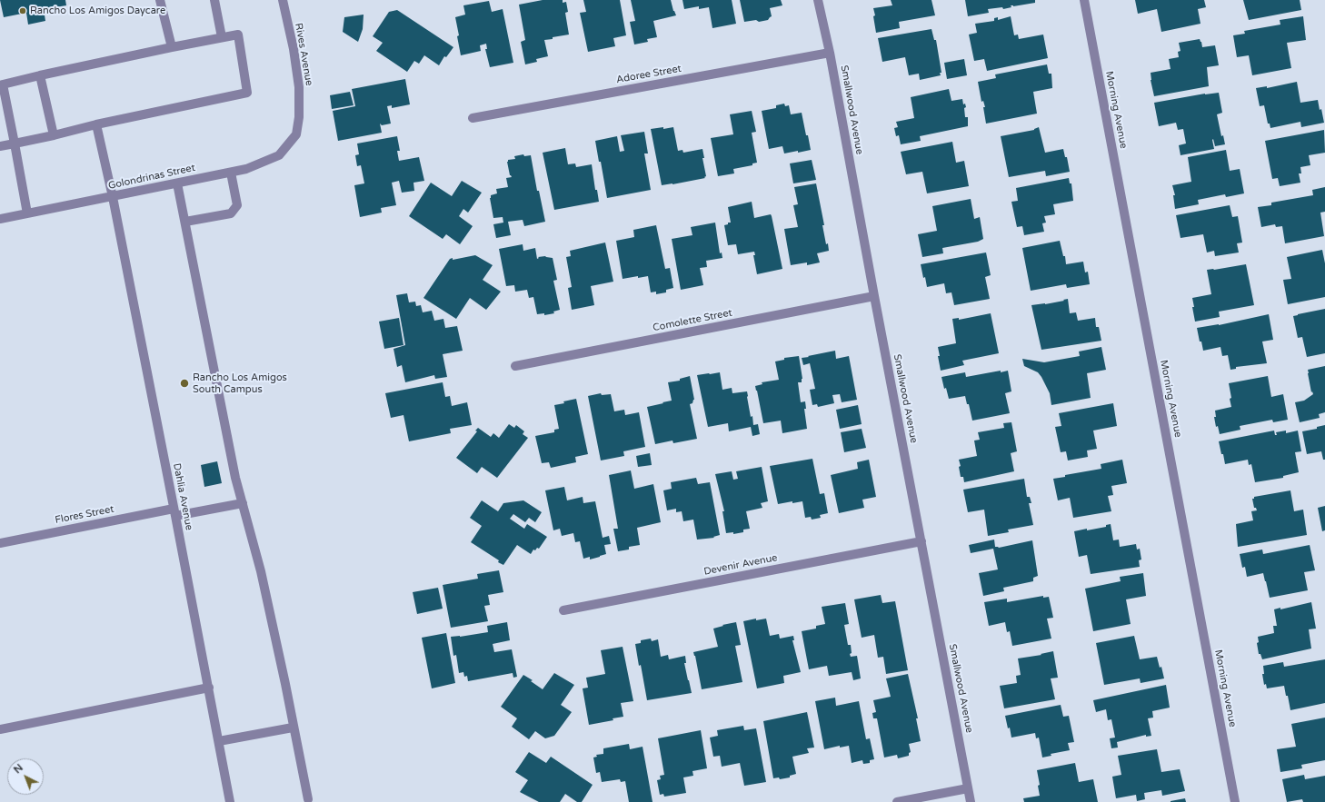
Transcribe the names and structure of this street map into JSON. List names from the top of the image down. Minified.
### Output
{"streets":{"street":["Rives Avenue","Adoree Street","Smallwood Avenue","Morning Avenue","Golondrinas Street","Comolette Street","Dahlia Avenue","Flores Street","Devenir Avenue"]},"crossings":[["Rives Avenue","Golondrinas Street"],["Adoree Street","Smallwood Avenue"],["Smallwood Avenue","Comolette Street"],["Smallwood Avenue","Devenir Avenue"],["Golondrinas Street","Dahlia Avenue"],["Dahlia Avenue","Flores Street"]],"places":["Rancho Los Amigos Daycare","Rancho Los Amigos South Campus"],"north":"top left"}
